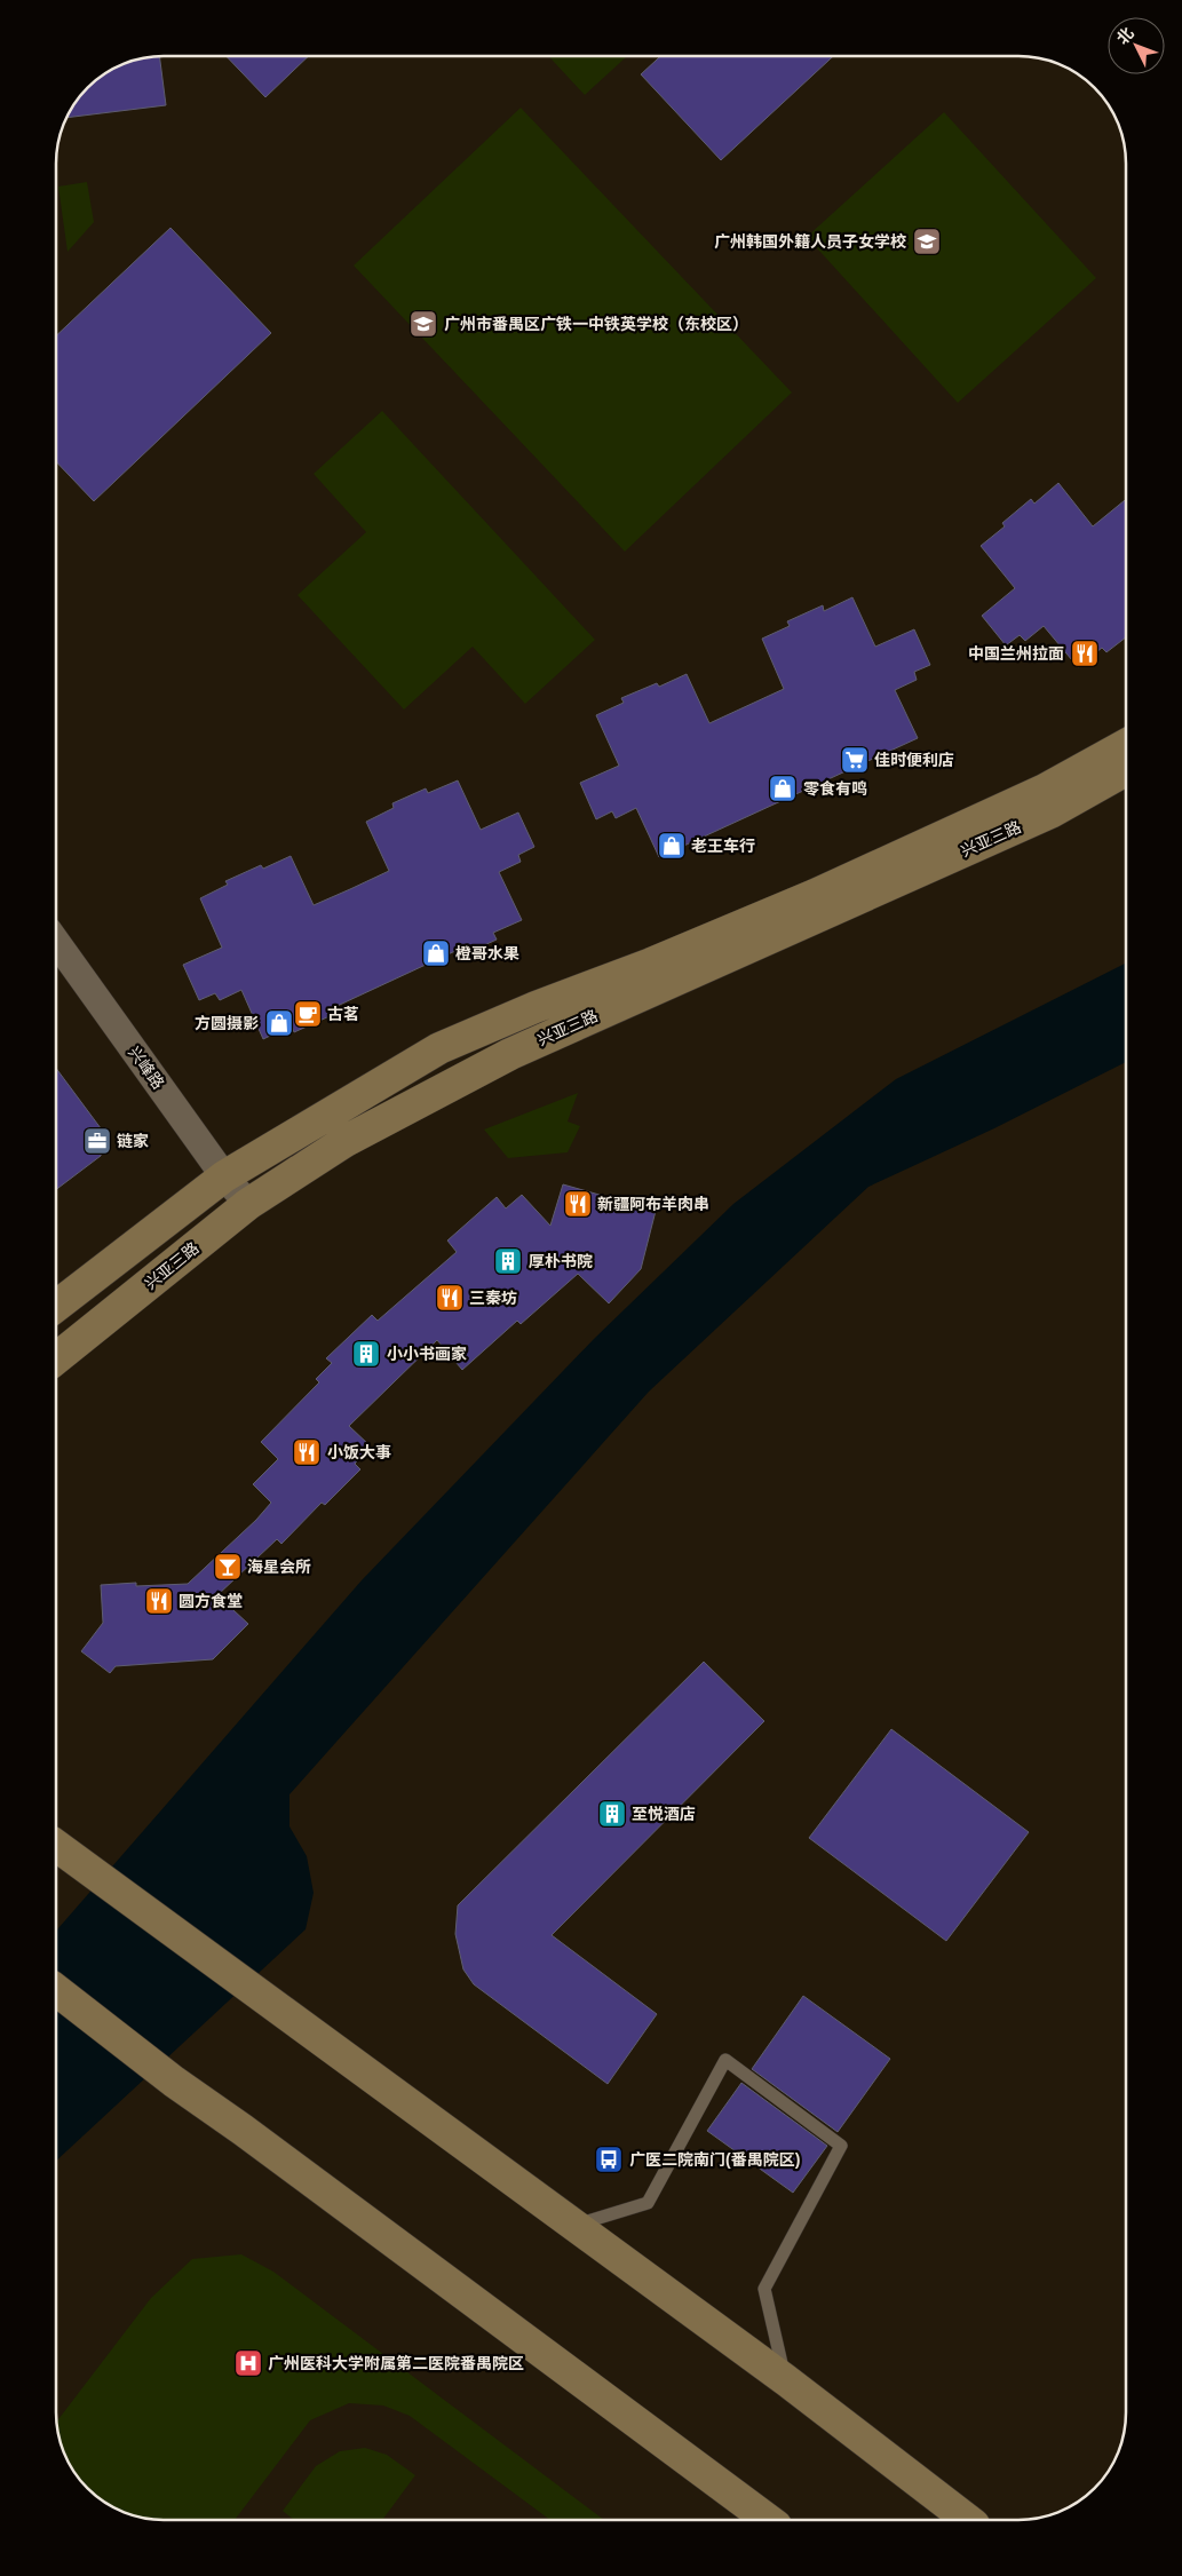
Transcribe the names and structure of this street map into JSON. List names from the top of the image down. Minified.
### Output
{"streets":{"street":["兴亚三路","兴峰路"]},"crossings":[["兴亚三路","兴峰路"]],"places":{"school or university":["广州韩国外籍人员子女学校","广州市番禺区广铁一中铁英学校（东校区）"],"restaurant":["中国兰州拉面","新疆阿布羊肉串","三秦坊","小饭大事","圆方食堂"],"supermarket":["佳时便利店"],"shop":["零食有鸣","老王车行","橙哥水果","方圆摄影"],"cafe":["古茗"],"office":["链家"],"building":["厚朴书院","小小书画家","至悦酒店"],"bar":["海星会所"],"bus stop":["广医二院南门(番禺院区)"],"hospital":["广州医科大学附属第二医院番禺院区"]},"north":"top left"}
